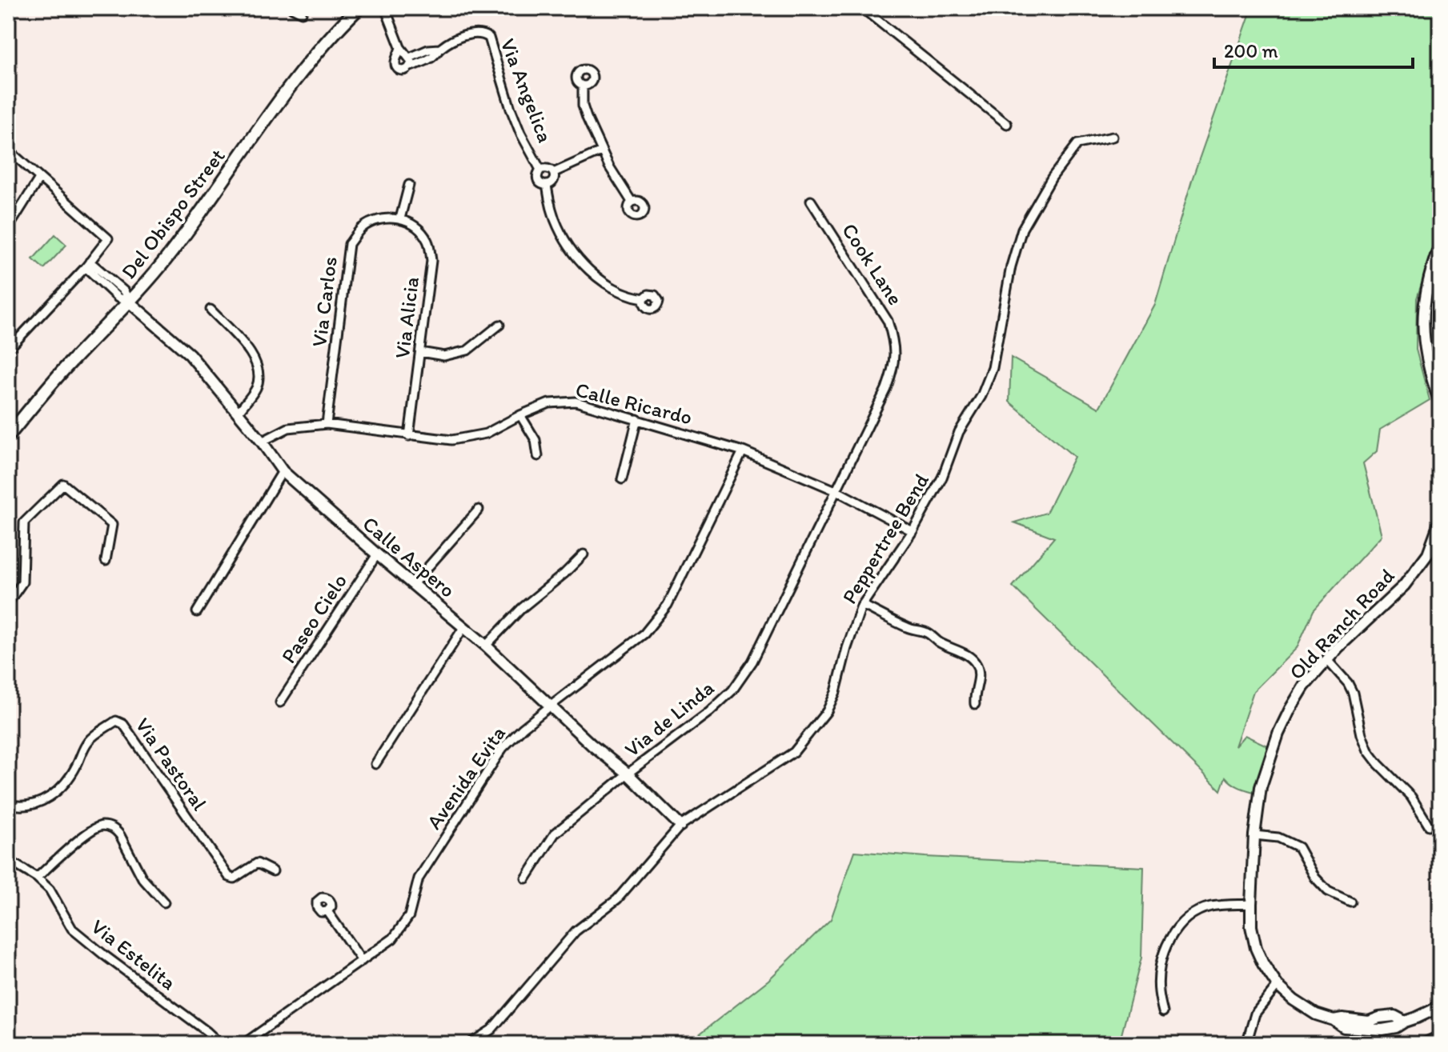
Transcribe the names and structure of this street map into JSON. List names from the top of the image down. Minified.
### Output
{"streets":{"main road":["Del Obispo Street"],"street":["Via Angelica","Cook Lane","Via Carlos","Via Alicia","Calle Ricardo","Peppertree Bend","Calle Aspero","Paseo Cielo","Old Ranch Road","Via de Linda","Via Pastoral","Avenida Evita","Via Estelita"]},"crossings":[["Del Obispo Street","Calle Aspero"],["Cook Lane","Calle Ricardo"],["Cook Lane","Via de Linda"],["Via Carlos","Via Alicia"],["Via Carlos","Calle Ricardo"],["Via Alicia","Calle Ricardo"],["Calle Ricardo","Peppertree Bend"],["Calle Ricardo","Calle Aspero"],["Calle Ricardo","Via de Linda"],["Calle Ricardo","Avenida Evita"],["Peppertree Bend","Calle Aspero"],["Calle Aspero","Paseo Cielo"],["Calle Aspero","Via de Linda"],["Calle Aspero","Avenida Evita"]],"scale_bar":"200 m"}
